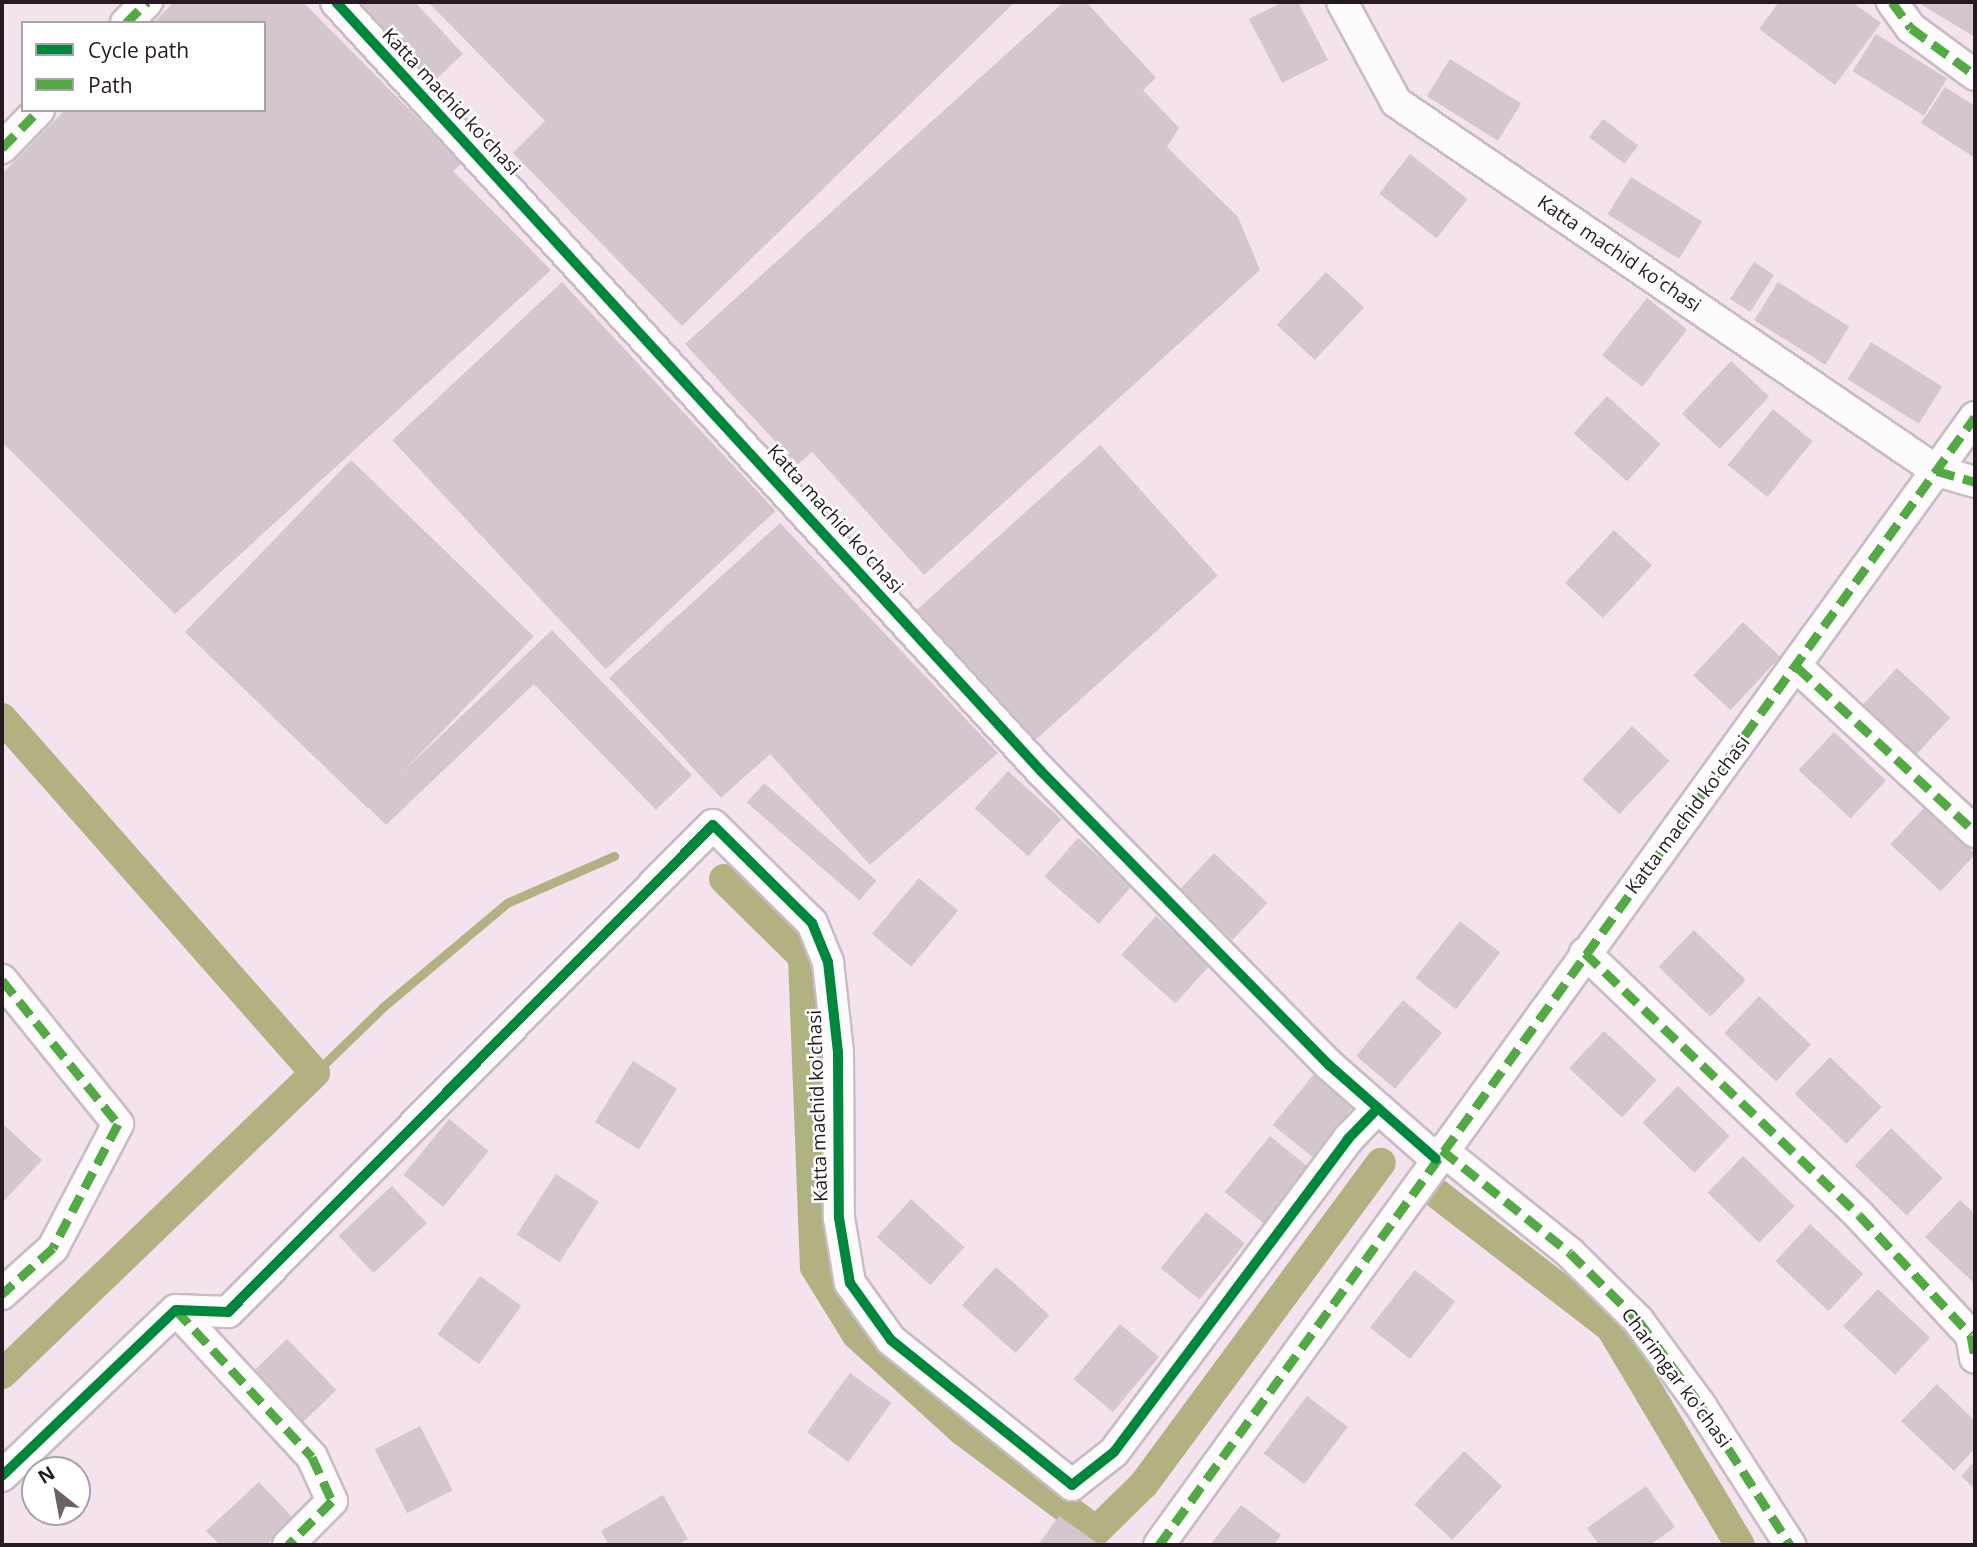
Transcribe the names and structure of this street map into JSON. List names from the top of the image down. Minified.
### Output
{"streets":{"street":["Katta machid ko'chasi","Charimgar ko'chasi"]},"crossings":[["Katta machid ko'chasi","Charimgar ko'chasi"]],"legend":["Cycle path","Path"],"north":"top left"}
